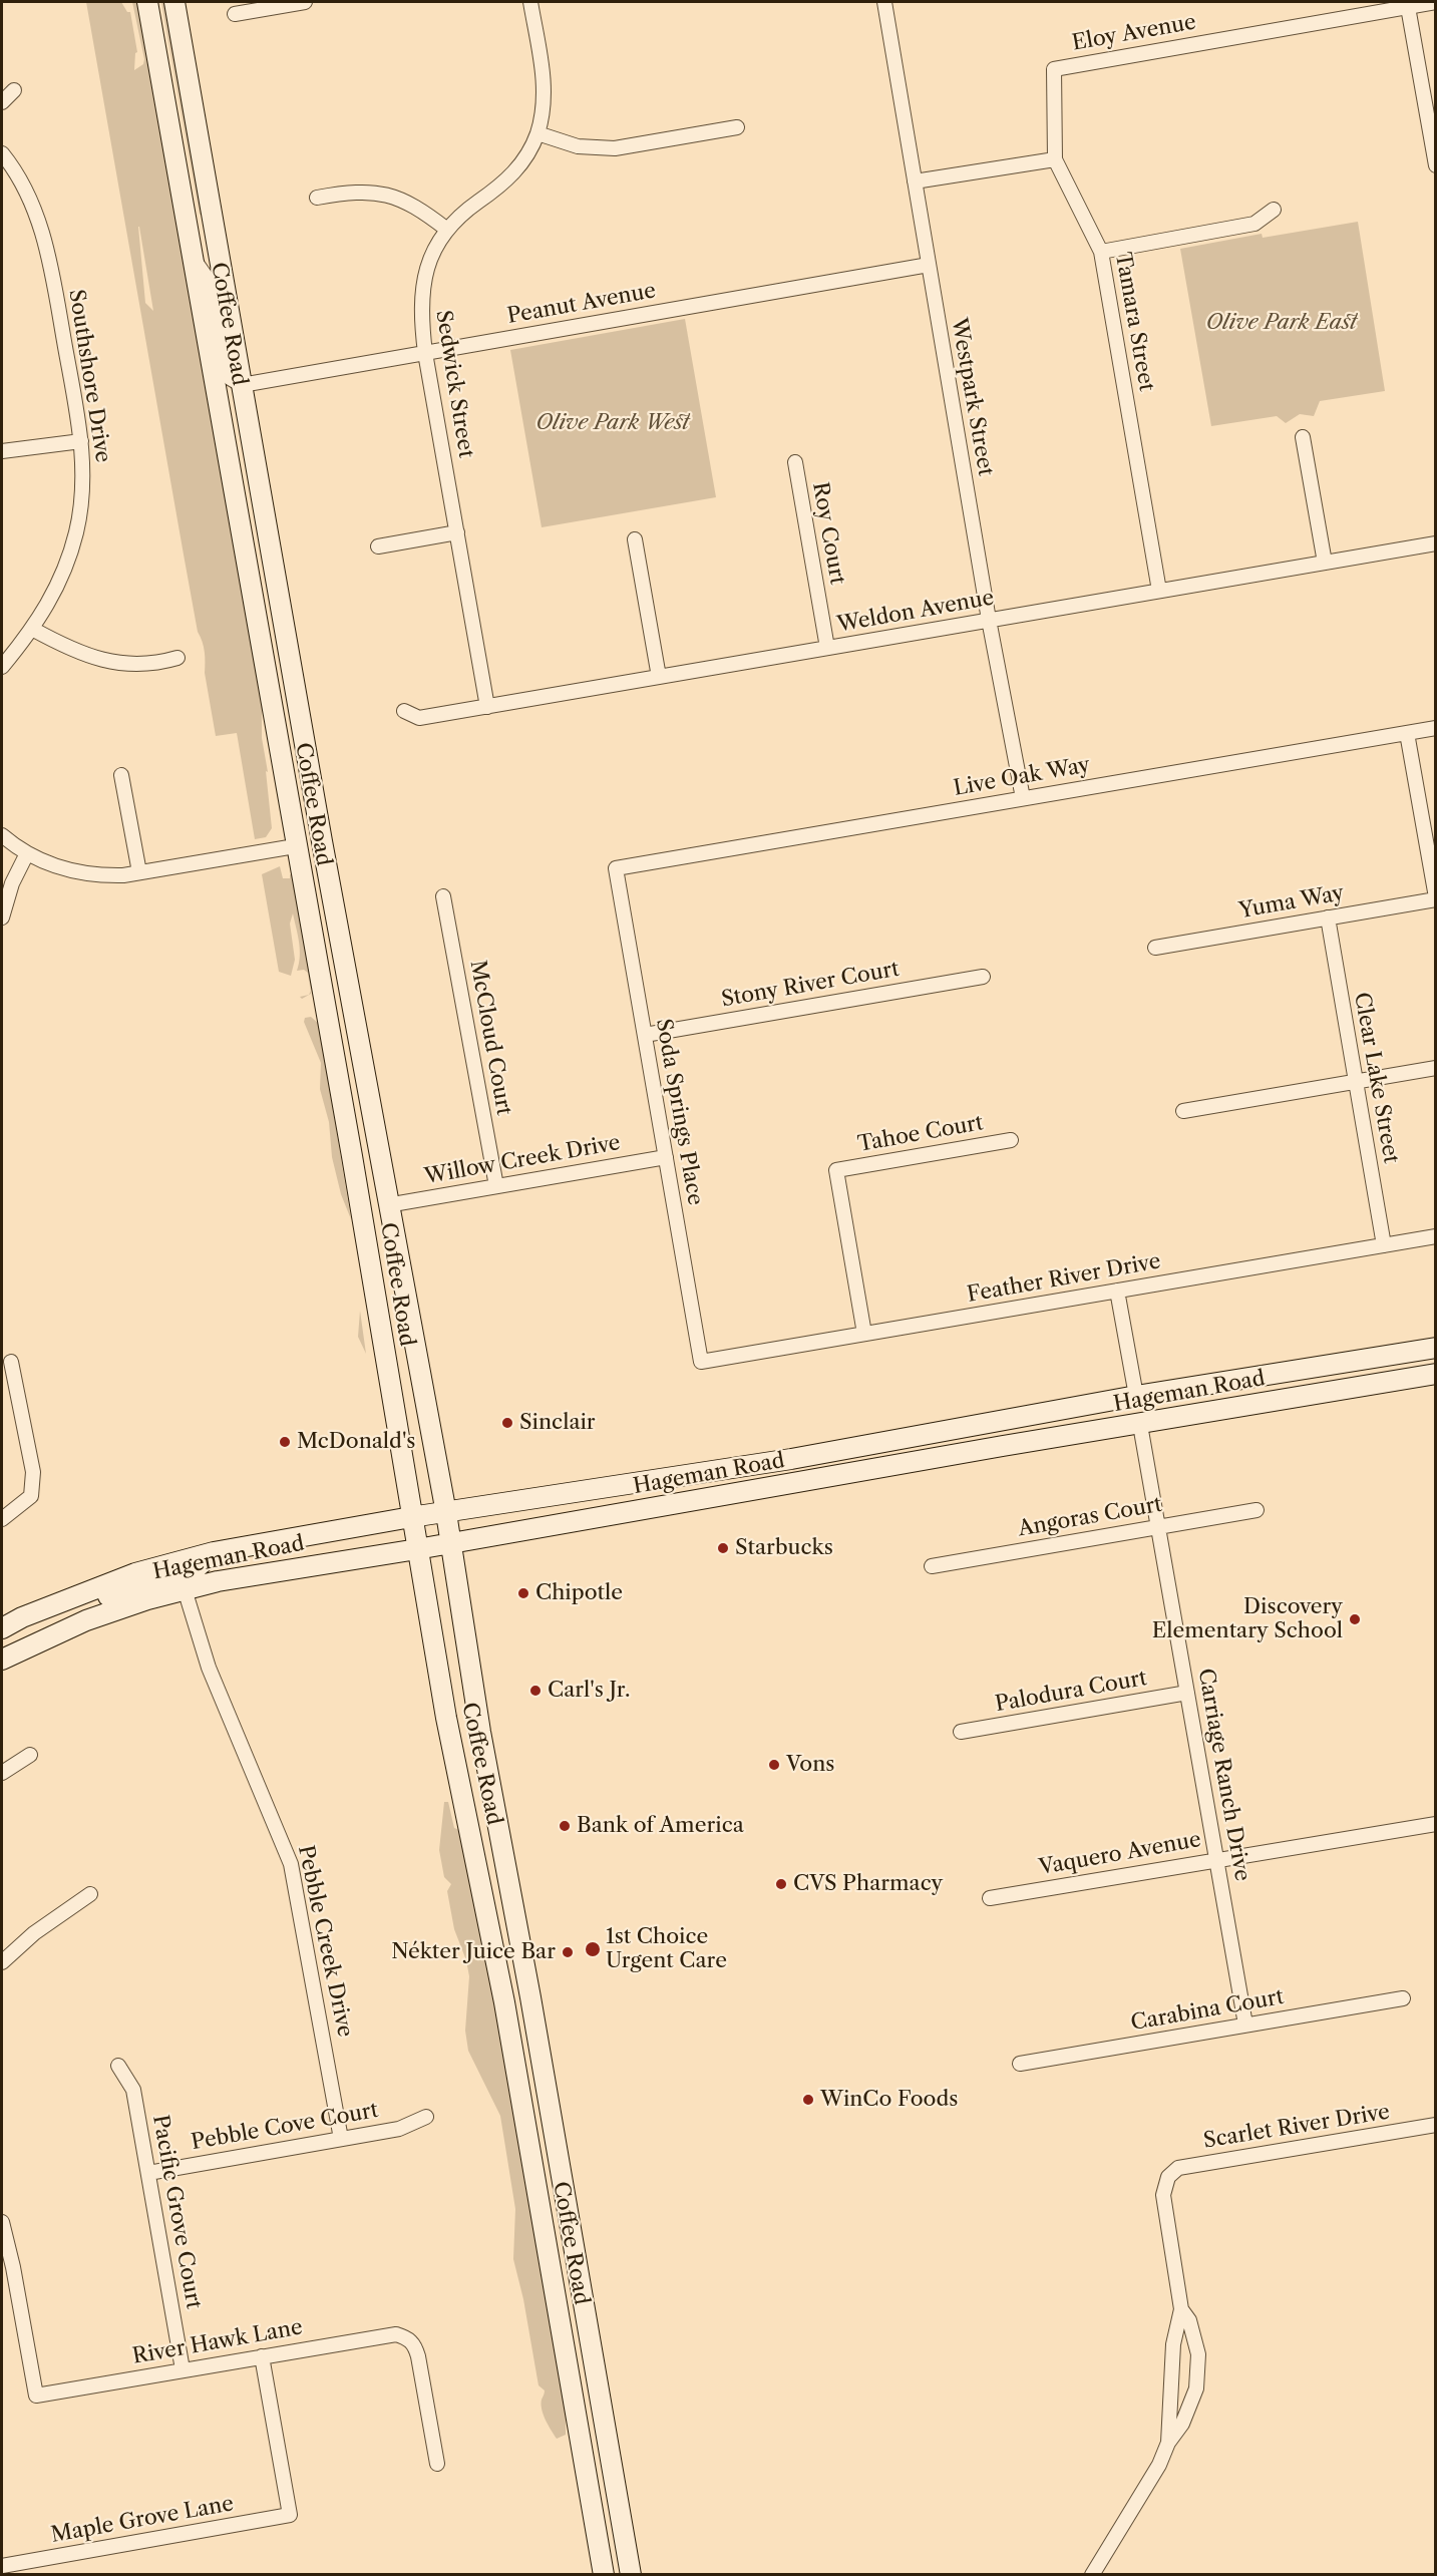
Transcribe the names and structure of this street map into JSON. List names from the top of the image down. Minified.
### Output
{"streets":{"main road":["Coffee Road","Hageman Road"],"street":["Eloy Avenue","Peanut Avenue","Tamara Street","Southshore Drive","Sedwick Street","Westpark Street","Roy Court","Weldon Avenue","Live Oak Way","Yuma Way","Stony River Court","McCloud Court","Clear Lake Street","Soda Springs Place","Tahoe Court","Willow Creek Drive","Feather River Drive","Angoras Court","Palodura Court","Carriage Ranch Drive","Vaquero Avenue","Pebble Creek Drive","Carabina Court","Pebble Cove Court","Scarlet River Drive","Pacific Grove Court","River Hawk Lane","Maple Grove Lane"]},"crossings":[["Eloy Avenue","Tamara Street"],["Peanut Avenue","Coffee Road"],["Peanut Avenue","Sedwick Street"],["Peanut Avenue","Westpark Street"],["Tamara Street","Weldon Avenue"],["Coffee Road","Willow Creek Drive"],["Coffee Road","Hageman Road"],["Sedwick Street","Weldon Avenue"],["Westpark Street","Weldon Avenue"],["Westpark Street","Live Oak Way"],["Roy Court","Weldon Avenue"],["Live Oak Way","Soda Springs Place"],["Yuma Way","Clear Lake Street"],["Stony River Court","Soda Springs Place"],["McCloud Court","Willow Creek Drive"],["Clear Lake Street","Feather River Drive"],["Soda Springs Place","Willow Creek Drive"],["Soda Springs Place","Feather River Drive"],["Tahoe Court","Feather River Drive"],["Hageman Road","Carriage Ranch Drive"],["Hageman Road","Pebble Creek Drive"],["Angoras Court","Carriage Ranch Drive"],["Palodura Court","Carriage Ranch Drive"],["Carriage Ranch Drive","Vaquero Avenue"],["Carriage Ranch Drive","Carabina Court"],["Pebble Creek Drive","Pebble Cove Court"],["Pebble Cove Court","Pacific Grove Court"],["Pacific Grove Court","River Hawk Lane"],["River Hawk Lane","Maple Grove Lane"]],"parks":["Olive Park East","Olive Park West"],"places":["Sinclair","McDonald's","Starbucks","Chipotle","Discovery Elementary School","Carl's Jr.","Vons","Bank of America","CVS Pharmacy","1st Choice Urgent Care","Nékter Juice Bar","WinCo Foods"]}
